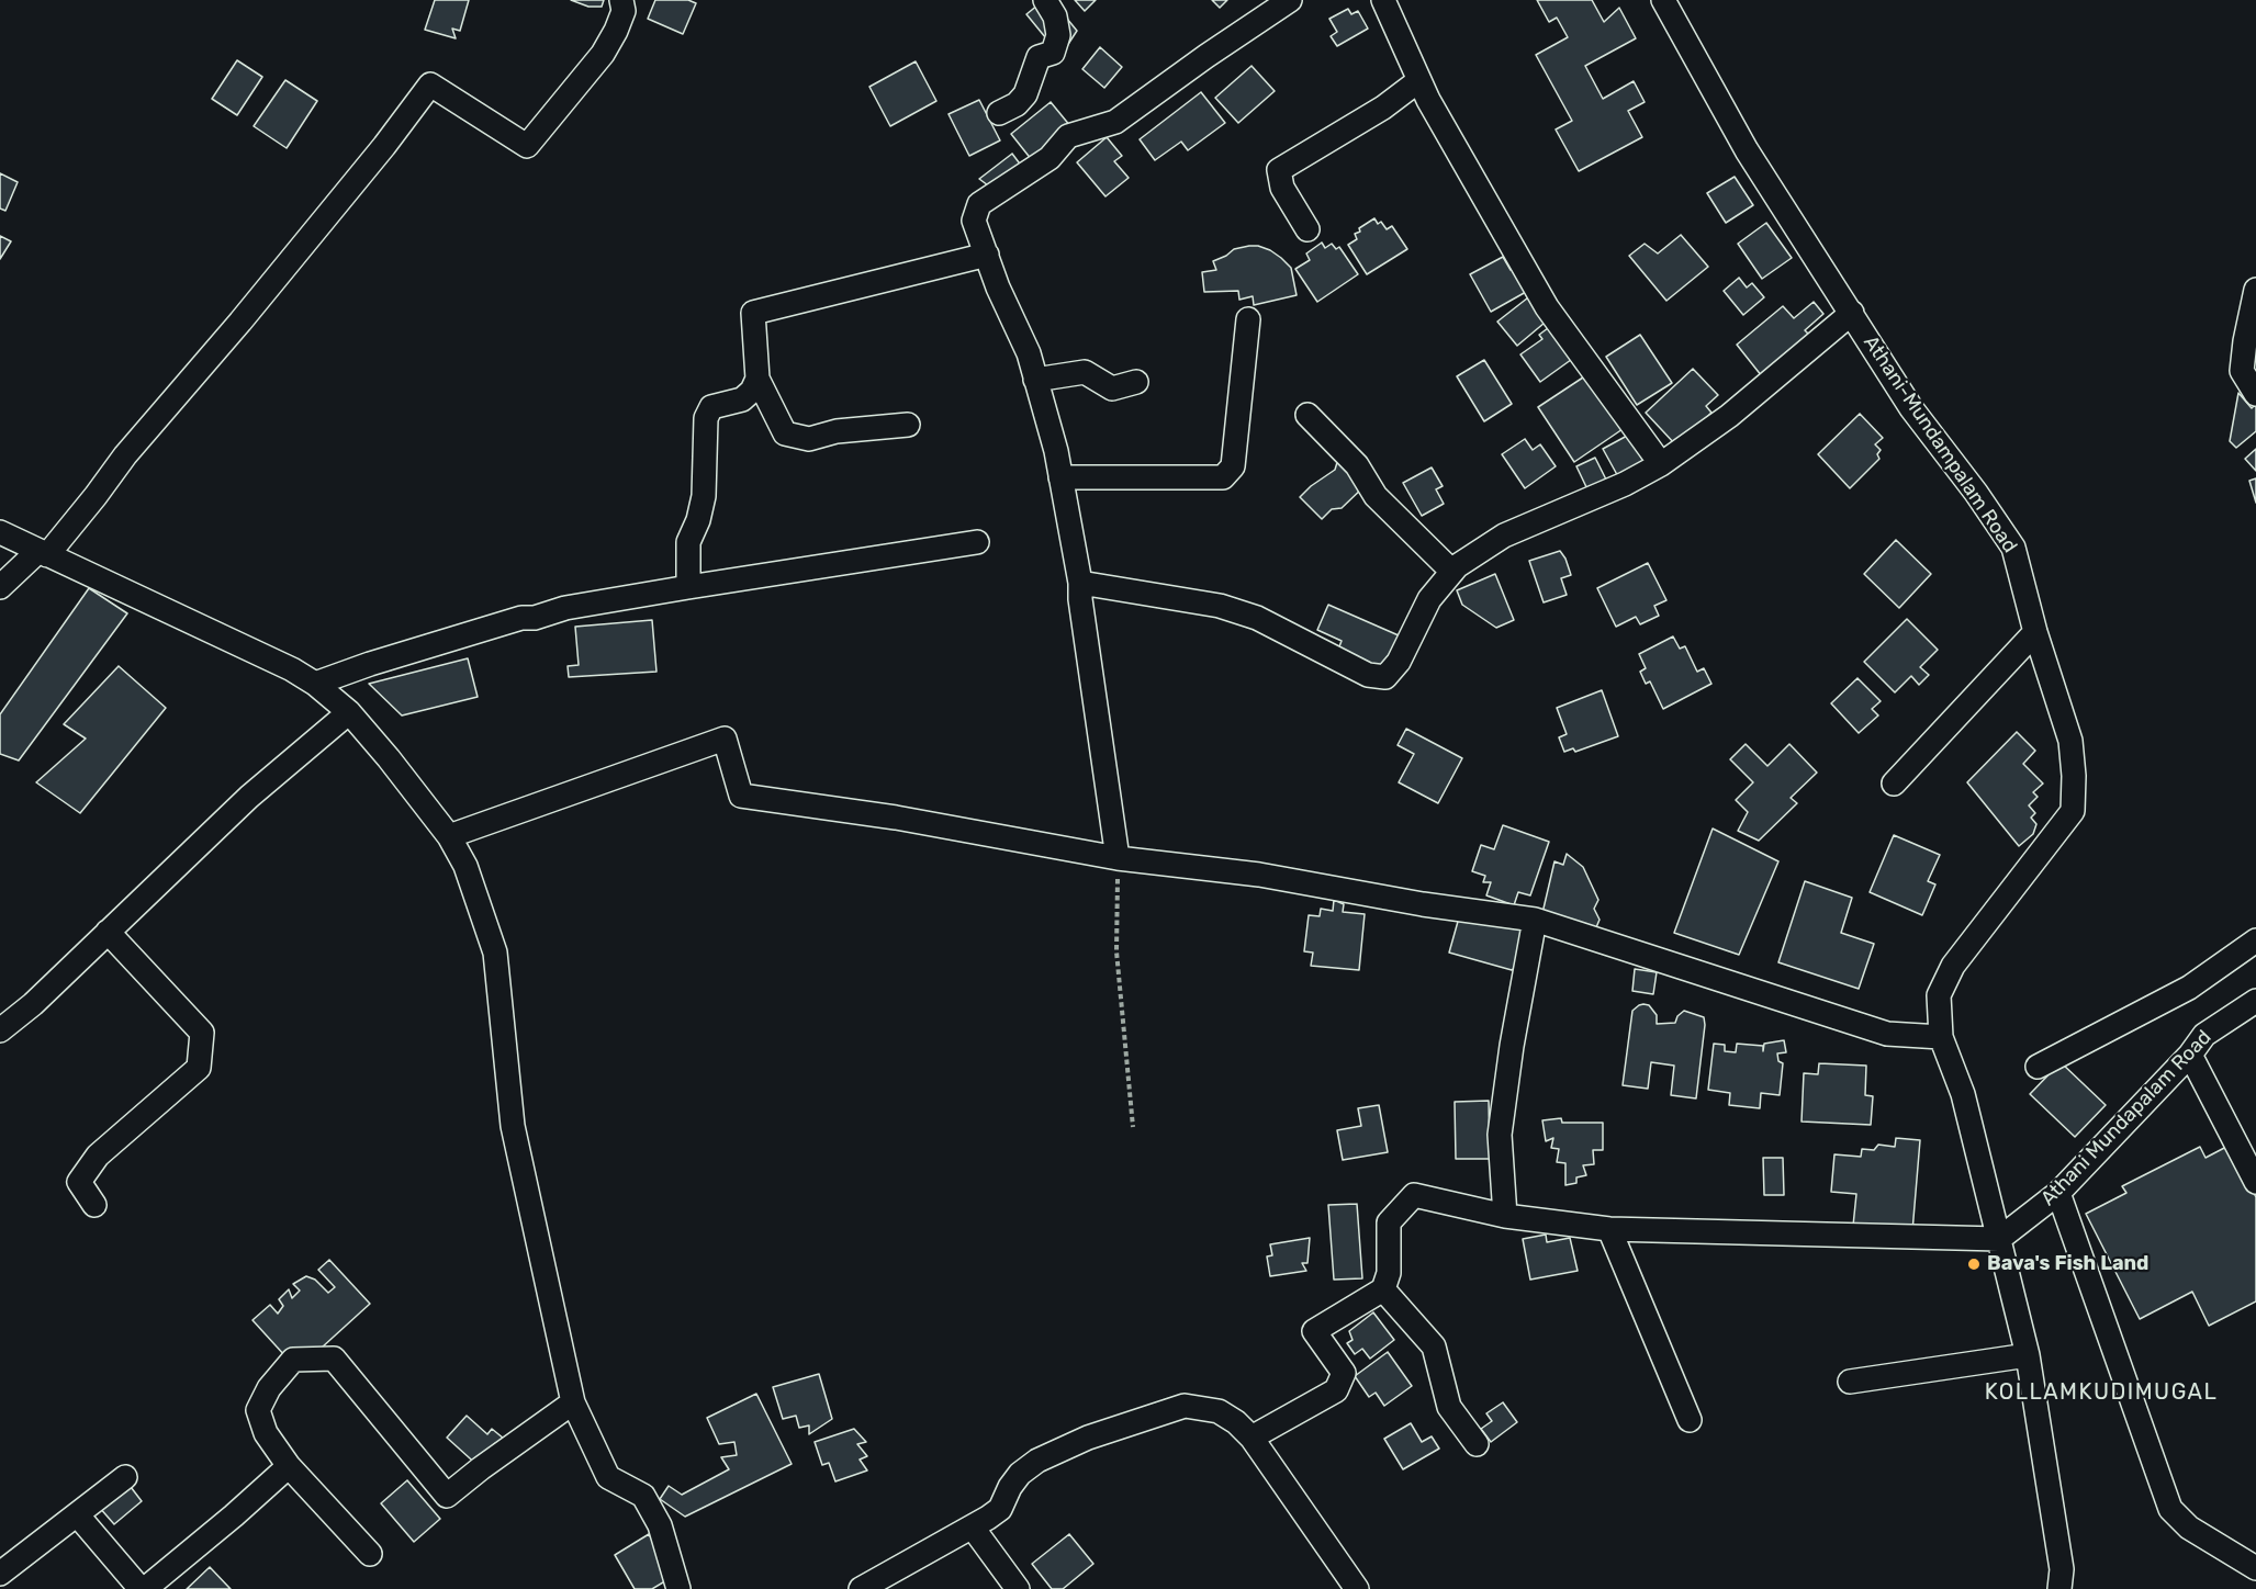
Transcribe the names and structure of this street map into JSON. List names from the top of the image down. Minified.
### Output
{"streets":{"street":["Athani-Mundampalam Road","Athani Mundapalam Road"]},"crossings":[["Athani-Mundampalam Road","Athani Mundapalam Road"]],"districts":["KOLLAMKUDIMUGAL"],"places":["Bava's Fish Land"]}
